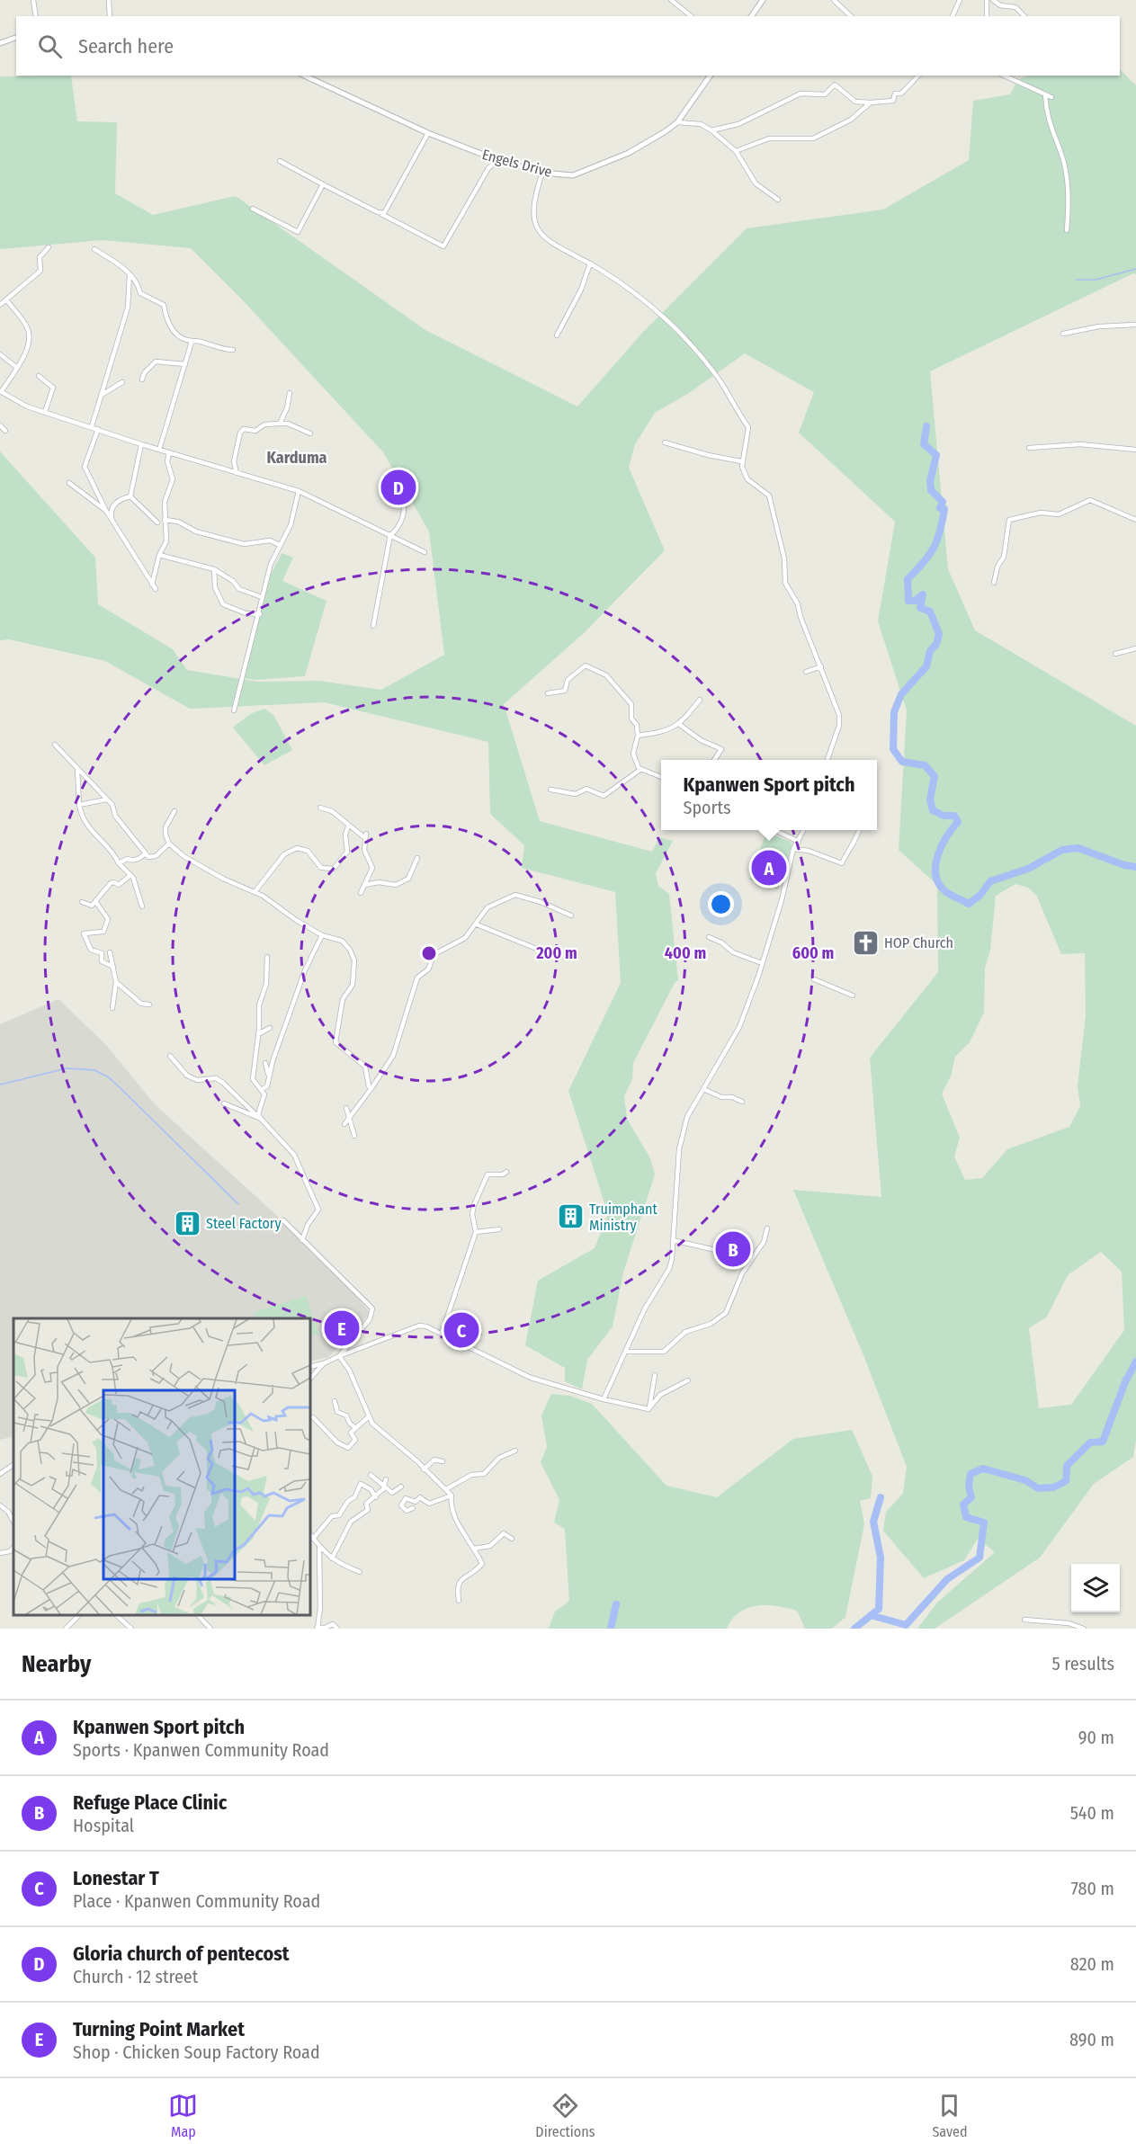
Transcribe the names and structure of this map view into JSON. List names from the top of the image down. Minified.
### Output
{"streets":{"street":["Engels Drive"]},"districts":["Karduma"],"places":{"church":["HOP Church"],"building":["Truimphant Ministry","Steel Factory"]},"page":{"search":"Search here","pins":["D","A","B","E","C"],"popup":["Kpanwen Sport pitch","Sports"],"heading":["Nearby","5 results"],"list":[{"mark":"A","name":"Kpanwen Sport pitch","note":"Sports · Kpanwen Community Road","value":"90 m"},{"mark":"B","name":"Refuge Place Clinic","note":"Hospital","value":"540 m"},{"mark":"C","name":"Lonestar T","note":"Place · Kpanwen Community Road","value":"780 m"},{"mark":"D","name":"Gloria church of pentecost","note":"Church · 12 street","value":"820 m"},{"mark":"E","name":"Turning Point Market","note":"Shop · Chicken Soup Factory Road","value":"890 m"}],"nav":["Map","Directions","Saved"]},"rings":["200 m","400 m","600 m"]}
